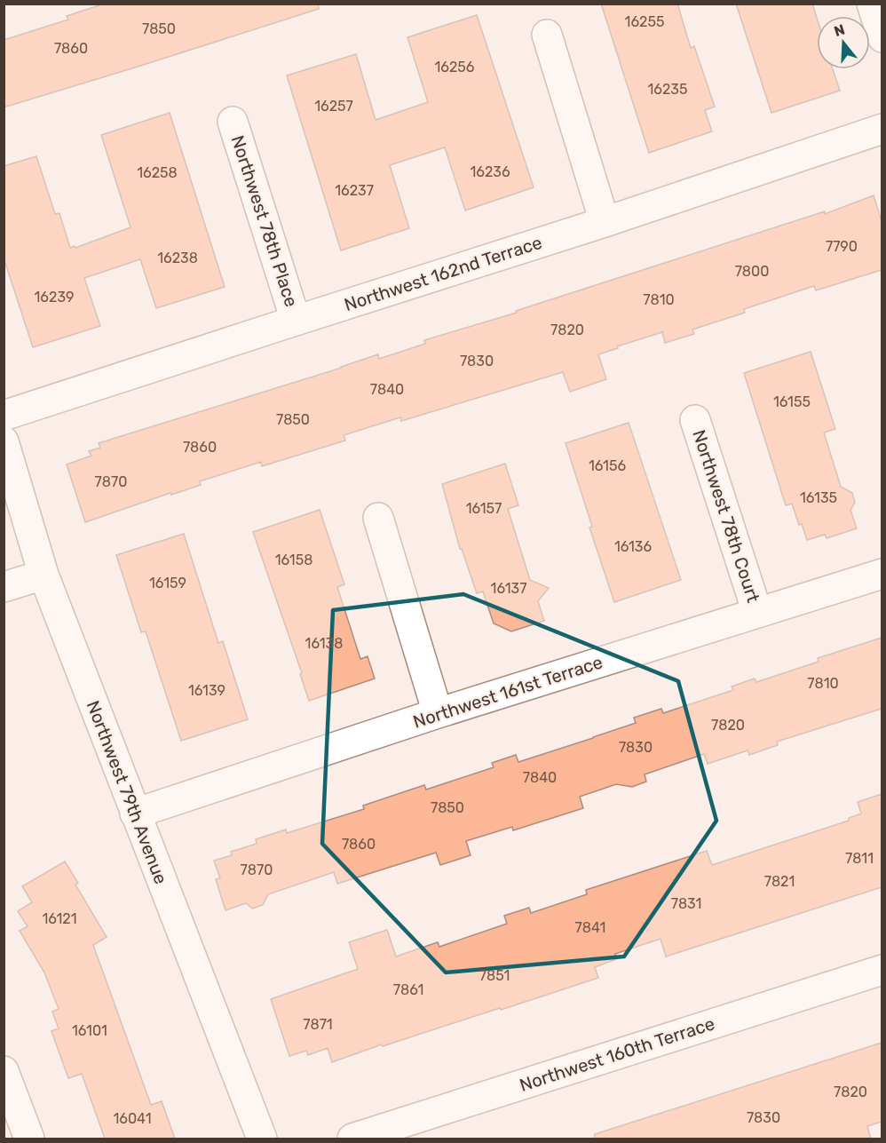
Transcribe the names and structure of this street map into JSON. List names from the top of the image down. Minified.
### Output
{"streets":{"street":["Northwest 78th Place","Northwest 162nd Terrace","Northwest 78th Court","Northwest 161st Terrace","Northwest 79th Avenue","Northwest 160th Terrace"]},"crossings":[["Northwest 78th Place","Northwest 162nd Terrace"],["Northwest 78th Court","Northwest 161st Terrace"],["Northwest 161st Terrace","Northwest 79th Avenue"]],"house_numbers":["16255","7850","7860","16256","16235","16257","16236","16258","16237","7790","16238","7800","16239","7810","7820","7830","7840","16155","7850","7860","16156","7870","16135","16157","16136","16158","16159","16137","16138","7810","16139","7820","7830","7840","7850","7860","7811","7870","7821","7831","16121","7841","7851","7861","7871","16101","7820","7830","16041"],"north":"top"}
